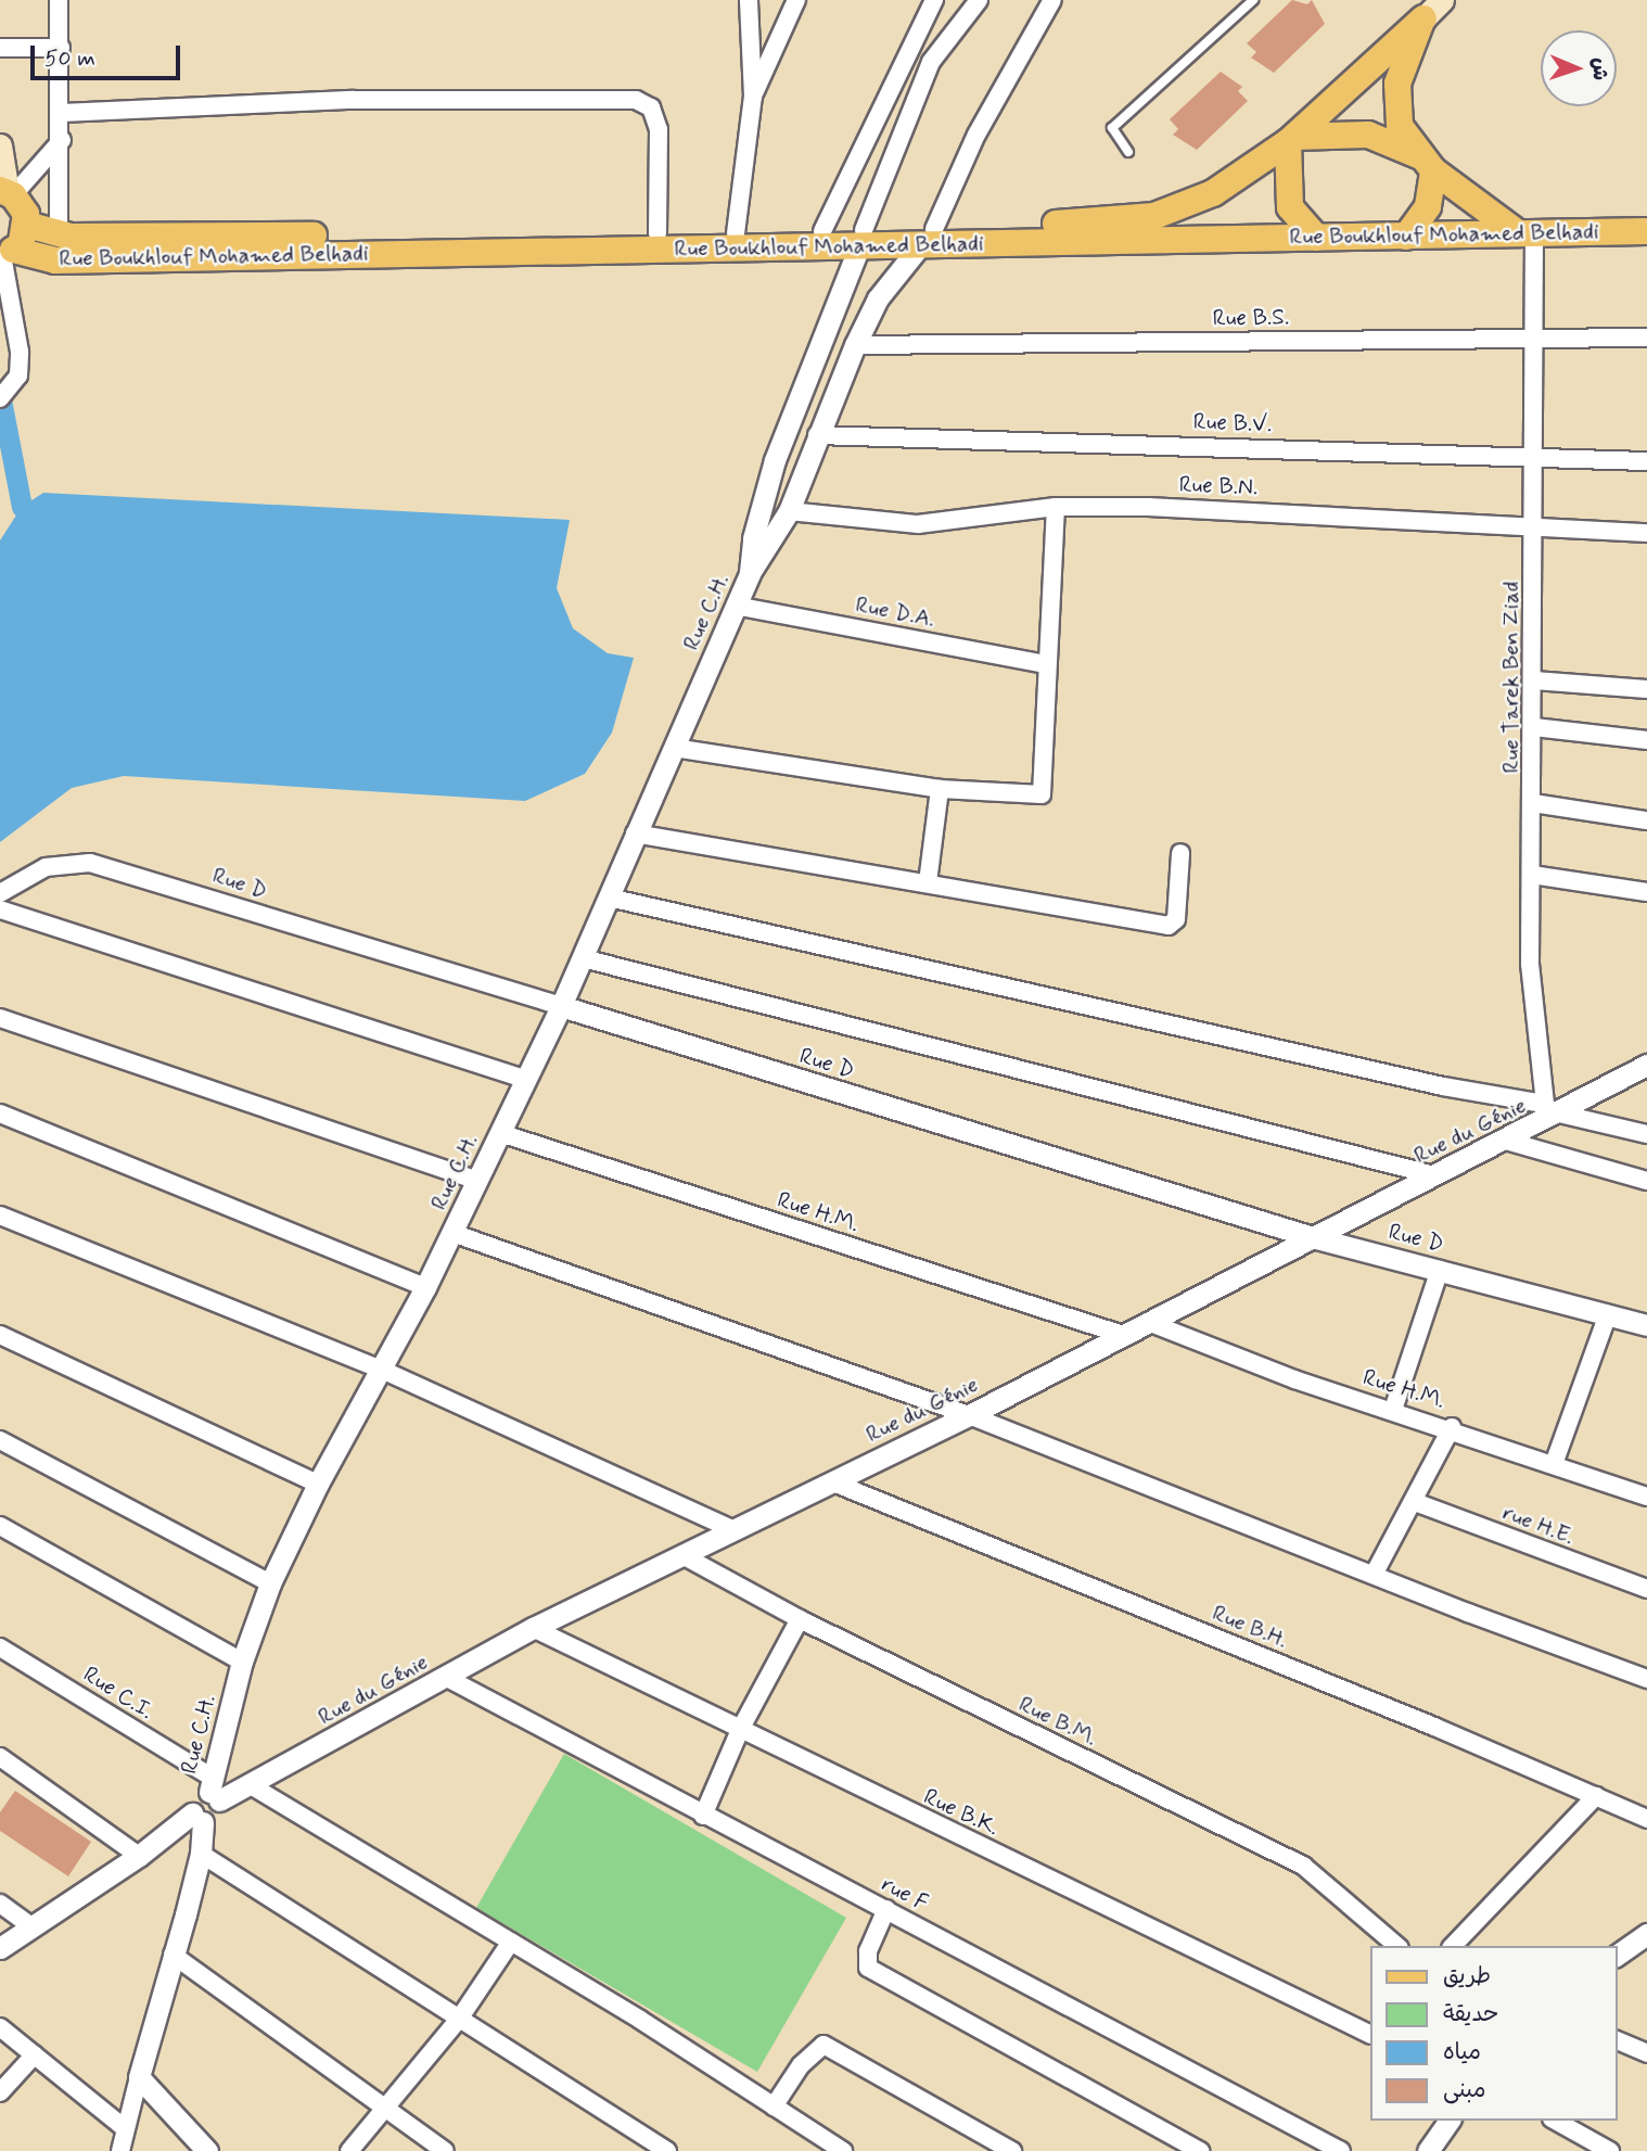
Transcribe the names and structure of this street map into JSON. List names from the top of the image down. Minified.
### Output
{"streets":{"main road":["Rue Boukhlouf Mohamed Belhadi"],"street":["Rue B.S.","Rue B.V.","Rue B.N.","Rue C.H.","Rue D.A.","Rue Tarek Ben Ziad","Rue D","Rue du Génie","Rue H.M.","rue H.E.","Rue B.H.","Rue C.I.","Rue B.M.","Rue B.K.","rue F"]},"crossings":[["Rue Boukhlouf Mohamed Belhadi","Rue C.H."],["Rue Boukhlouf Mohamed Belhadi","Rue Tarek Ben Ziad"],["Rue B.S.","Rue C.H."],["Rue B.S.","Rue Tarek Ben Ziad"],["Rue B.V.","Rue C.H."],["Rue B.V.","Rue Tarek Ben Ziad"],["Rue B.N.","Rue C.H."],["Rue B.N.","Rue Tarek Ben Ziad"],["Rue C.H.","Rue D.A."],["Rue C.H.","Rue D"],["Rue C.H.","Rue du Génie"],["Rue C.H.","Rue H.M."],["Rue C.H.","Rue C.I."],["Rue Tarek Ben Ziad","Rue du Génie"],["Rue D","Rue du Génie"],["Rue du Génie","Rue H.M."],["Rue du Génie","Rue B.H."],["Rue du Génie","Rue C.I."],["Rue du Génie","Rue B.M."],["Rue du Génie","Rue B.K."],["Rue du Génie","rue F"]],"legend":["طريق","حديقة","مياه","مبنى"],"scale_bar":"50 m","north":"right"}
